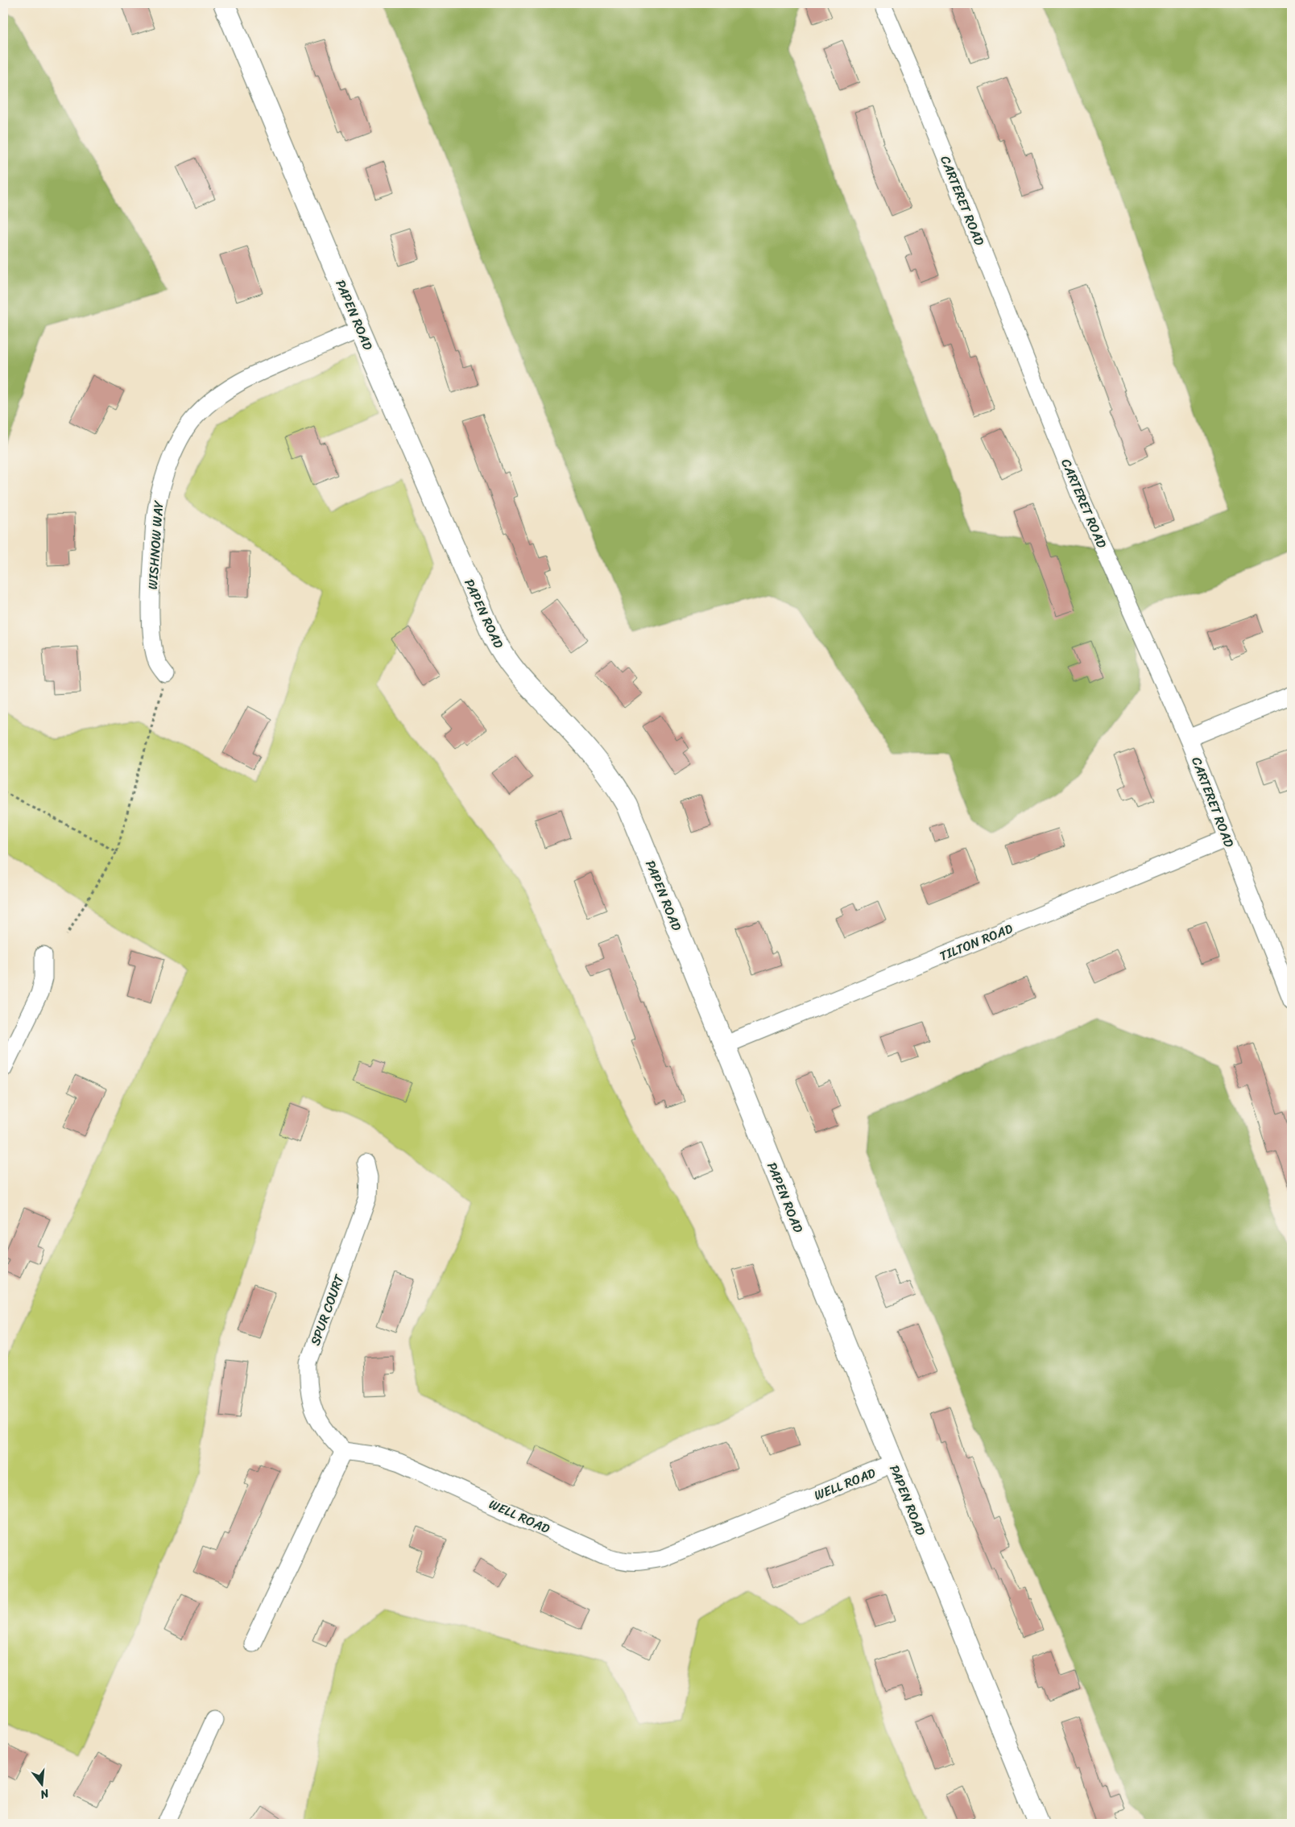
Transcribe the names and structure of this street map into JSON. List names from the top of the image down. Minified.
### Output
{"streets":{"street":["CARTERET ROAD","PAPEN ROAD","WISHNOW WAY","TILTON ROAD","SPUR COURT","WELL ROAD"]},"crossings":[["CARTERET ROAD","TILTON ROAD"],["PAPEN ROAD","WISHNOW WAY"],["PAPEN ROAD","TILTON ROAD"],["PAPEN ROAD","WELL ROAD"],["SPUR COURT","WELL ROAD"]],"north":"bottom"}
